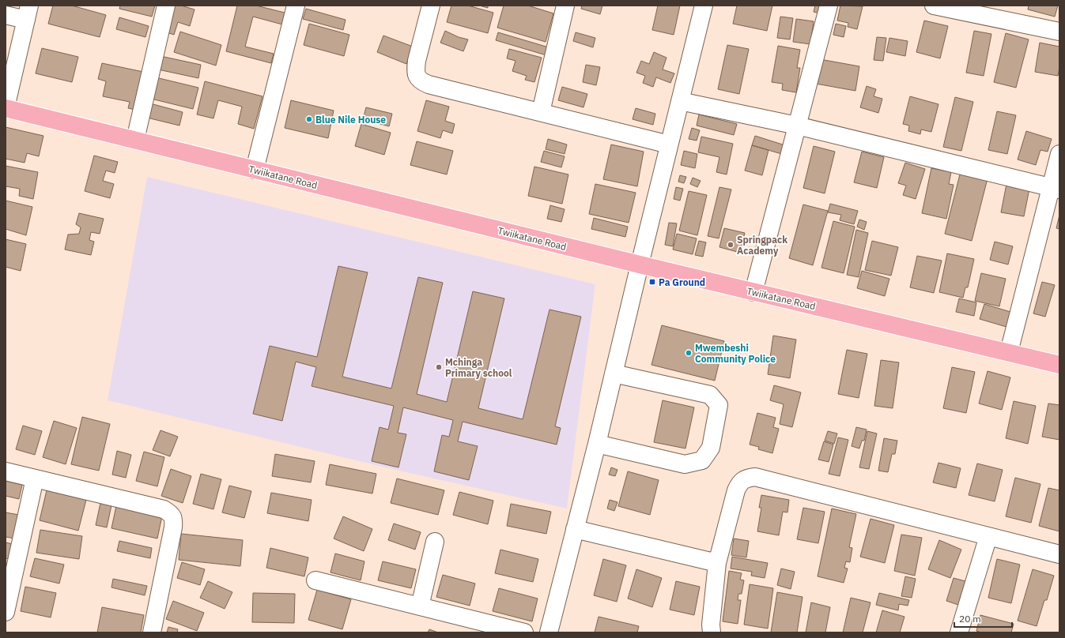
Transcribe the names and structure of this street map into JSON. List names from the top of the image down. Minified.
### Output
{"streets":{"main road":["Twiikatane Road"]},"places":{"other":["Blue Nile House","Springpack Academy","Mwembeshi Community Police","Mchinga Primary school"],"transit":["Pa Ground"]},"scale_bar":"20 m"}
